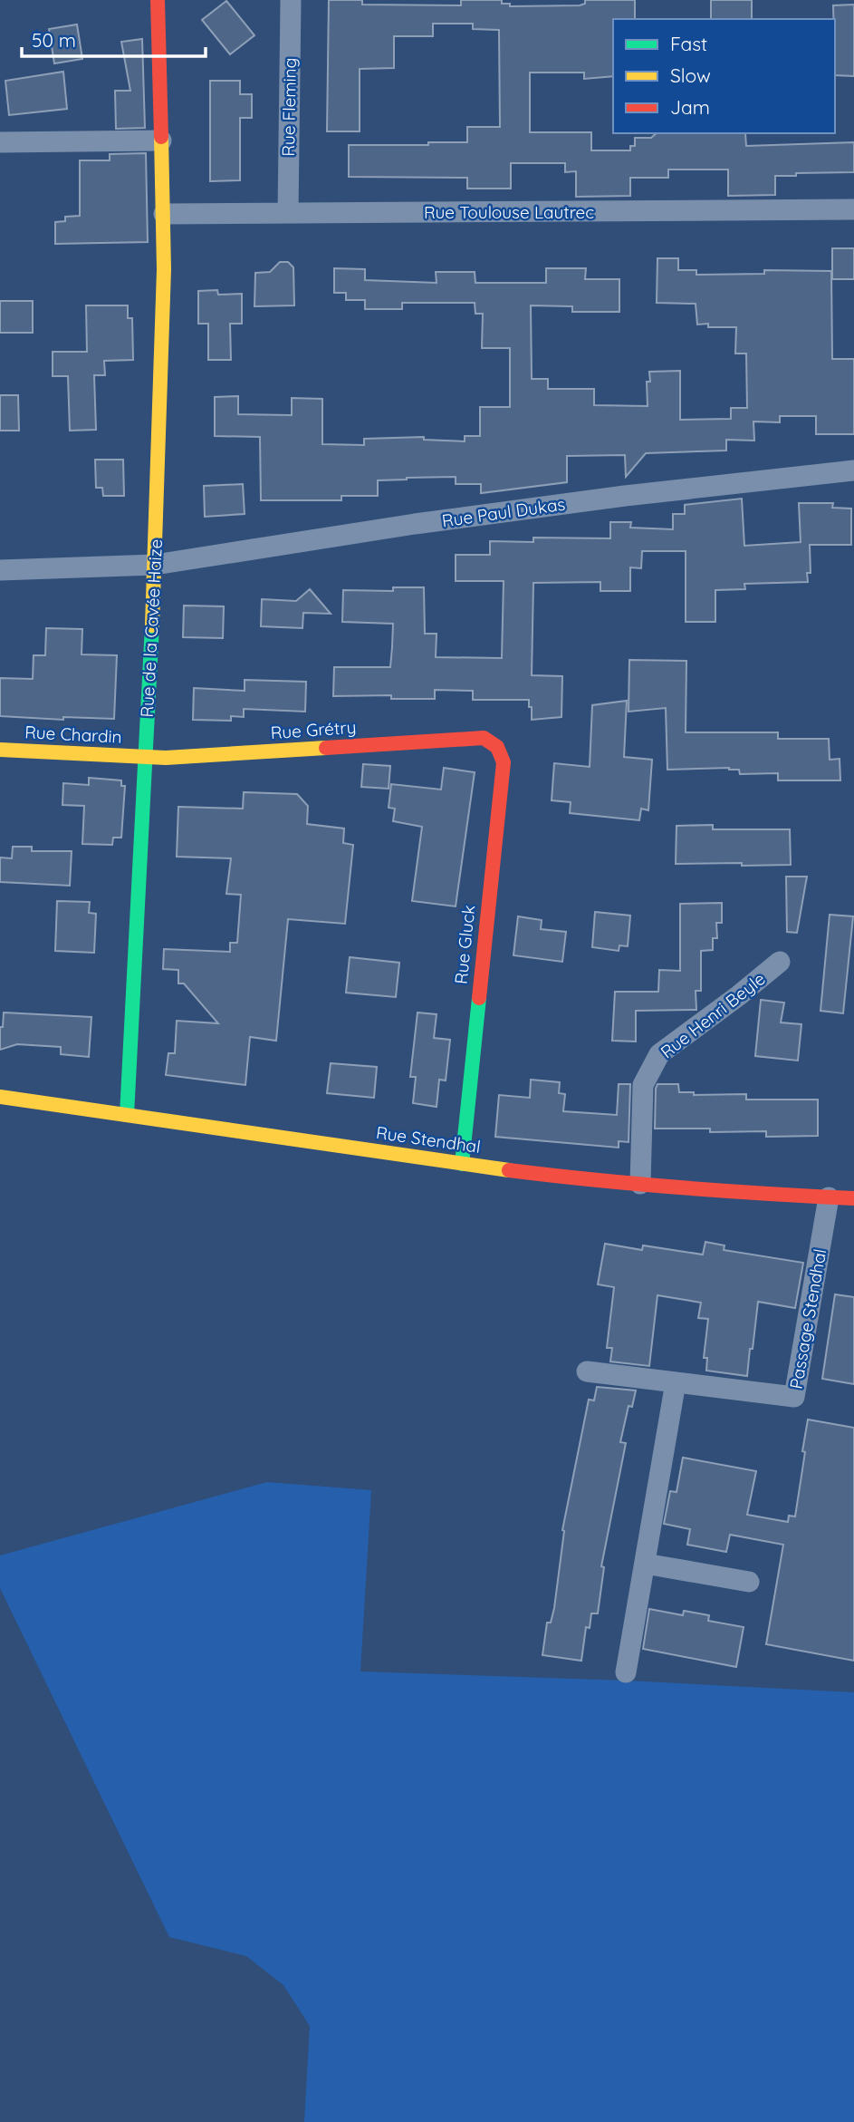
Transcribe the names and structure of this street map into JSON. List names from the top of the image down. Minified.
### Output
{"streets":{"street":["Rue Fleming","Rue Toulouse Lautrec","Rue Paul Dukas","Rue de la Cavée Haize","Rue Grétry","Rue Chardin","Rue Gluck","Rue Henri Beyle","Rue Stendhal","Passage Stendhal"]},"crossings":[["Rue Fleming","Rue Toulouse Lautrec"],["Rue Toulouse Lautrec","Rue de la Cavée Haize"],["Rue Paul Dukas","Rue de la Cavée Haize"],["Rue de la Cavée Haize","Rue Grétry"],["Rue de la Cavée Haize","Rue Chardin"],["Rue de la Cavée Haize","Rue Stendhal"],["Rue Grétry","Rue Chardin"],["Rue Grétry","Rue Gluck"],["Rue Gluck","Rue Stendhal"],["Rue Henri Beyle","Rue Stendhal"],["Rue Stendhal","Passage Stendhal"]],"legend":["Fast","Slow","Jam"],"scale_bar":"50 m"}
